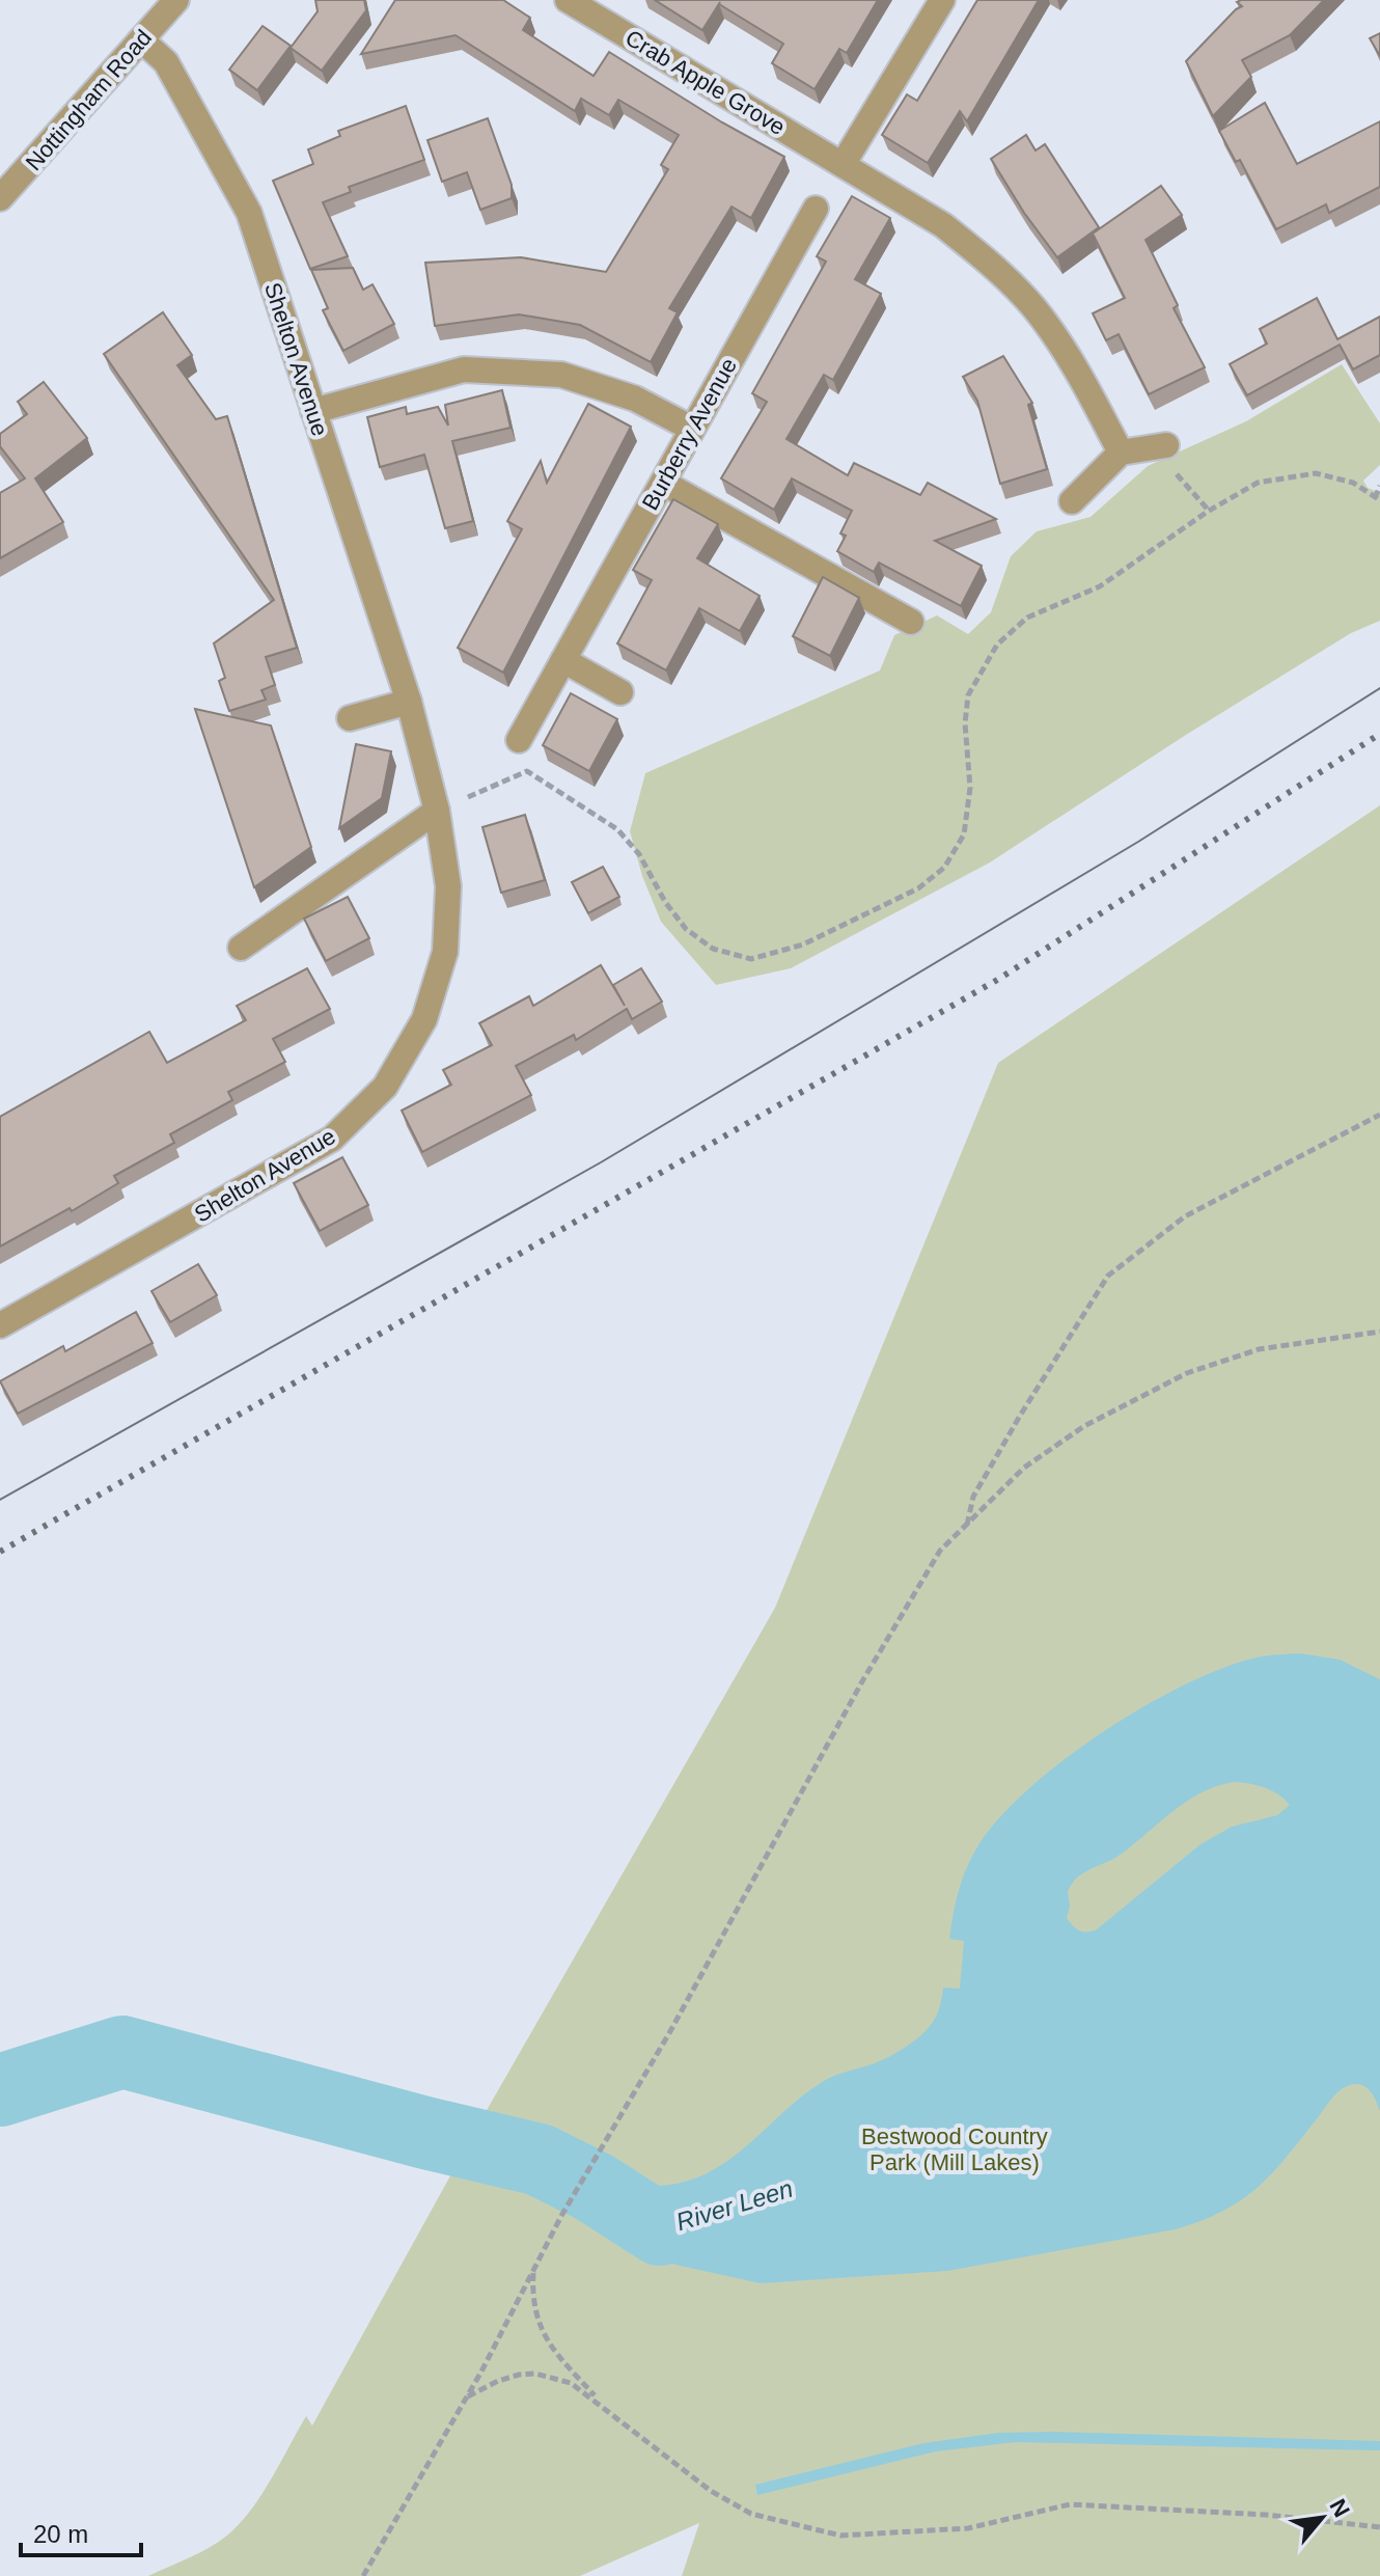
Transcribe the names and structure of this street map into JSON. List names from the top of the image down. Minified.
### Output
{"streets":{"street":["Crab Apple Grove","Nottingham Road","Shelton Avenue","Burberry Avenue"]},"crossings":[["Nottingham Road","Shelton Avenue"]],"water":["River Leen"],"parks":["Bestwood Country Park (Mill Lakes)"],"scale_bar":"20 m","north":"top right"}
